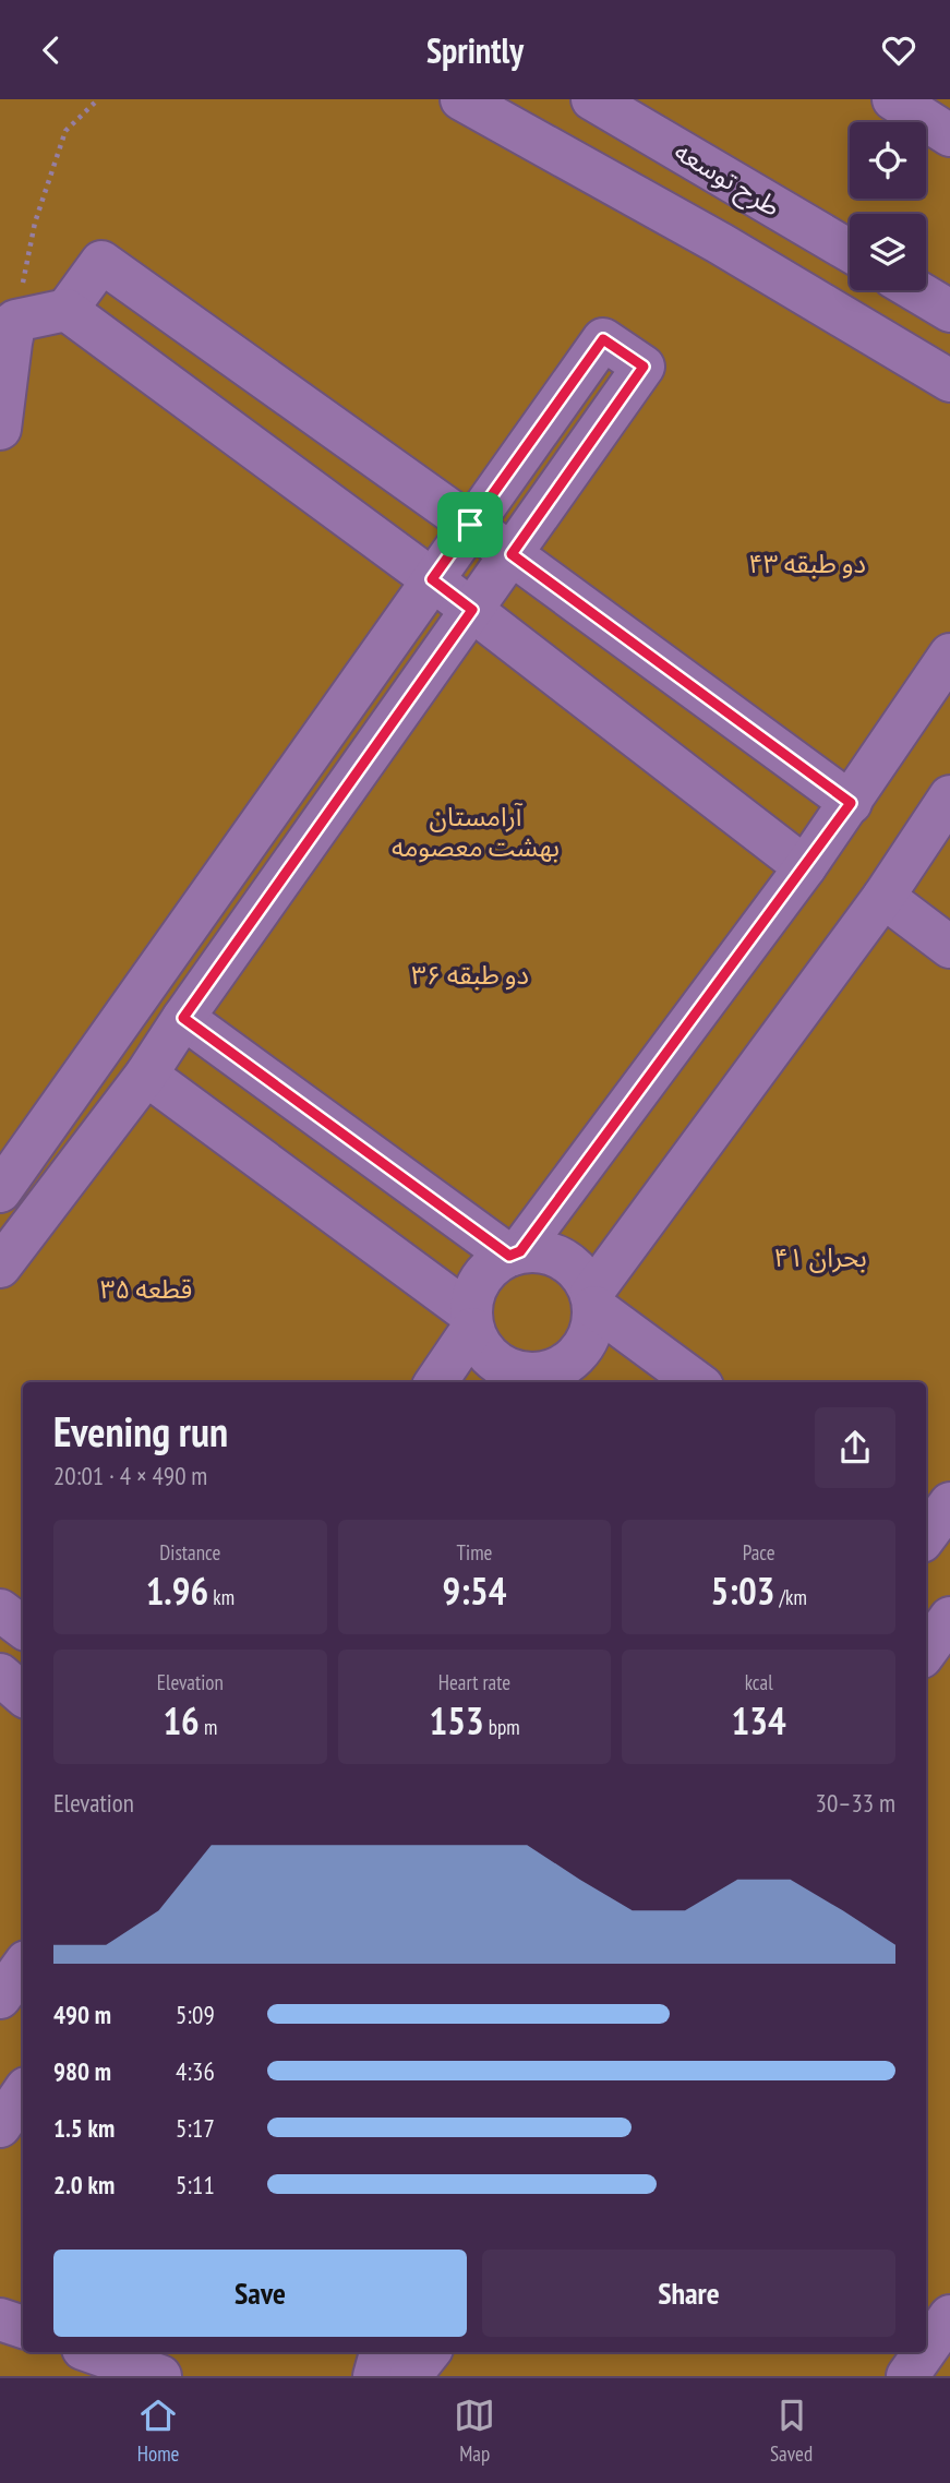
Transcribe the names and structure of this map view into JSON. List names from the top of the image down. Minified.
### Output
{"streets":{"lane":["طرح توسعه"]},"parks":["۴۳ دو طبقه","آرامستان بهشت معصومه","۳۶ دو طبقه","۴۱ بحران","قطعه ۳۵"],"page":{"header":"Sprintly","heading":["Evening run","20:01 · 4 × 490 m"],"stats":[["Distance","1.96 km"],["Time","9:54"],["Pace","5:03 /km"],["Elevation","16 m"],["Heart rate","153 bpm"],["kcal","134"]],"chart":["Elevation","30–33 m"],"list":[{"name":"490 m","note":"5:09"},{"name":"980 m","note":"4:36"},{"name":"1.5 km","note":"5:17"},{"name":"2.0 km","note":"5:11"}],"buttons":["Save","Share"],"tabs":["Home","Map","Saved"]}}
